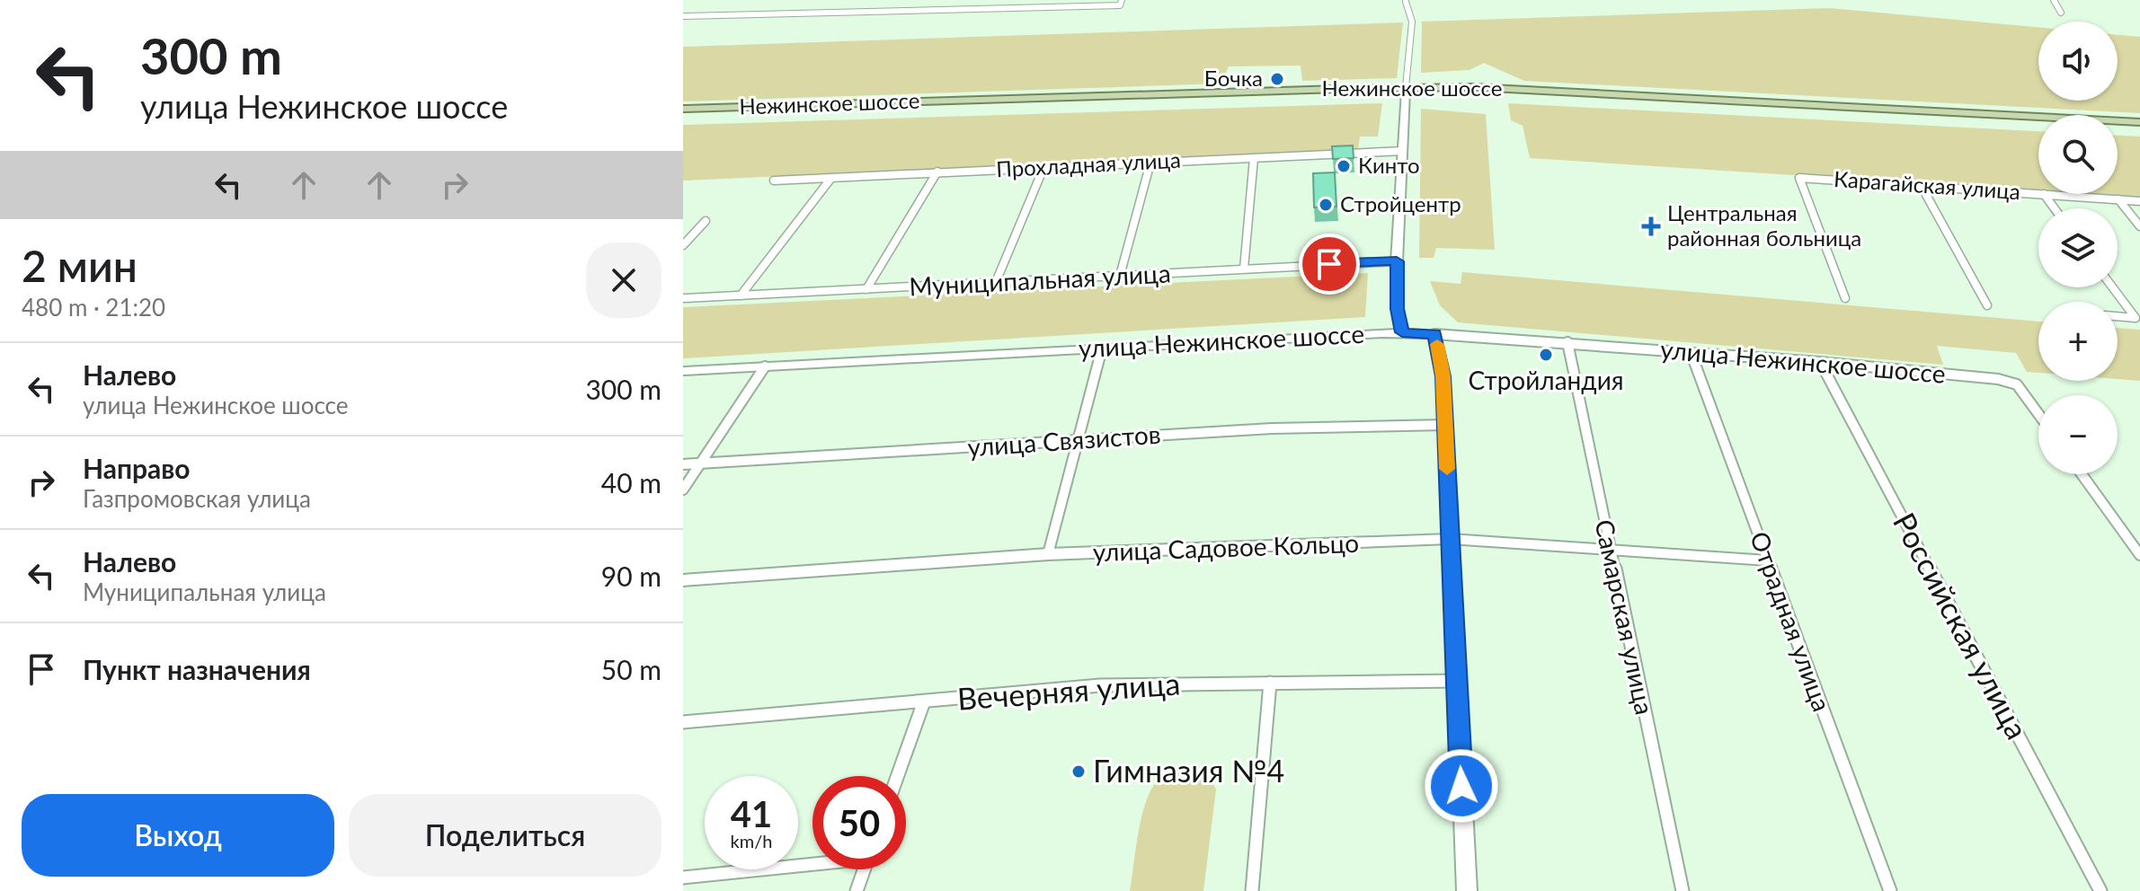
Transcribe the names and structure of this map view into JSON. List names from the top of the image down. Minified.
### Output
{"streets":{"main road":["Нежинское шоссе","улица Нежинское шоссе"],"street":["Прохладная улица","Карагайская улица","Муниципальная улица","улица Связистов","улица Садовое Кольцо","Самарская улица","Отрадная улица","Российская улица","Вечерняя улица"]},"crossings":[["улица Нежинское шоссе","Самарская улица"],["улица Нежинское шоссе","Отрадная улица"],["улица Нежинское шоссе","Российская улица"],["улица Садовое Кольцо","Самарская улица"],["улица Садовое Кольцо","Отрадная улица"]],"places":{"other":["Бочка","Кинто","Стройцентр","Стройландия","Гимназия №4"],"health":["Центральная районная больница"]},"page":{"turn":["300 m","улица Нежинское шоссе"],"map_buttons":["+","−"],"heading":["2 мин","480 m · 21:20"],"list":[{"name":"Налево","note":"улица Нежинское шоссе","value":"300 m"},{"name":"Направо","note":"Газпромовская улица","value":"40 m"},{"name":"Налево","note":"Муниципальная улица","value":"90 m"},{"name":"Пункт назначения","value":"50 m"}],"speed":"41 km/h","limit":"50","buttons":["Выход","Поделиться"]}}
